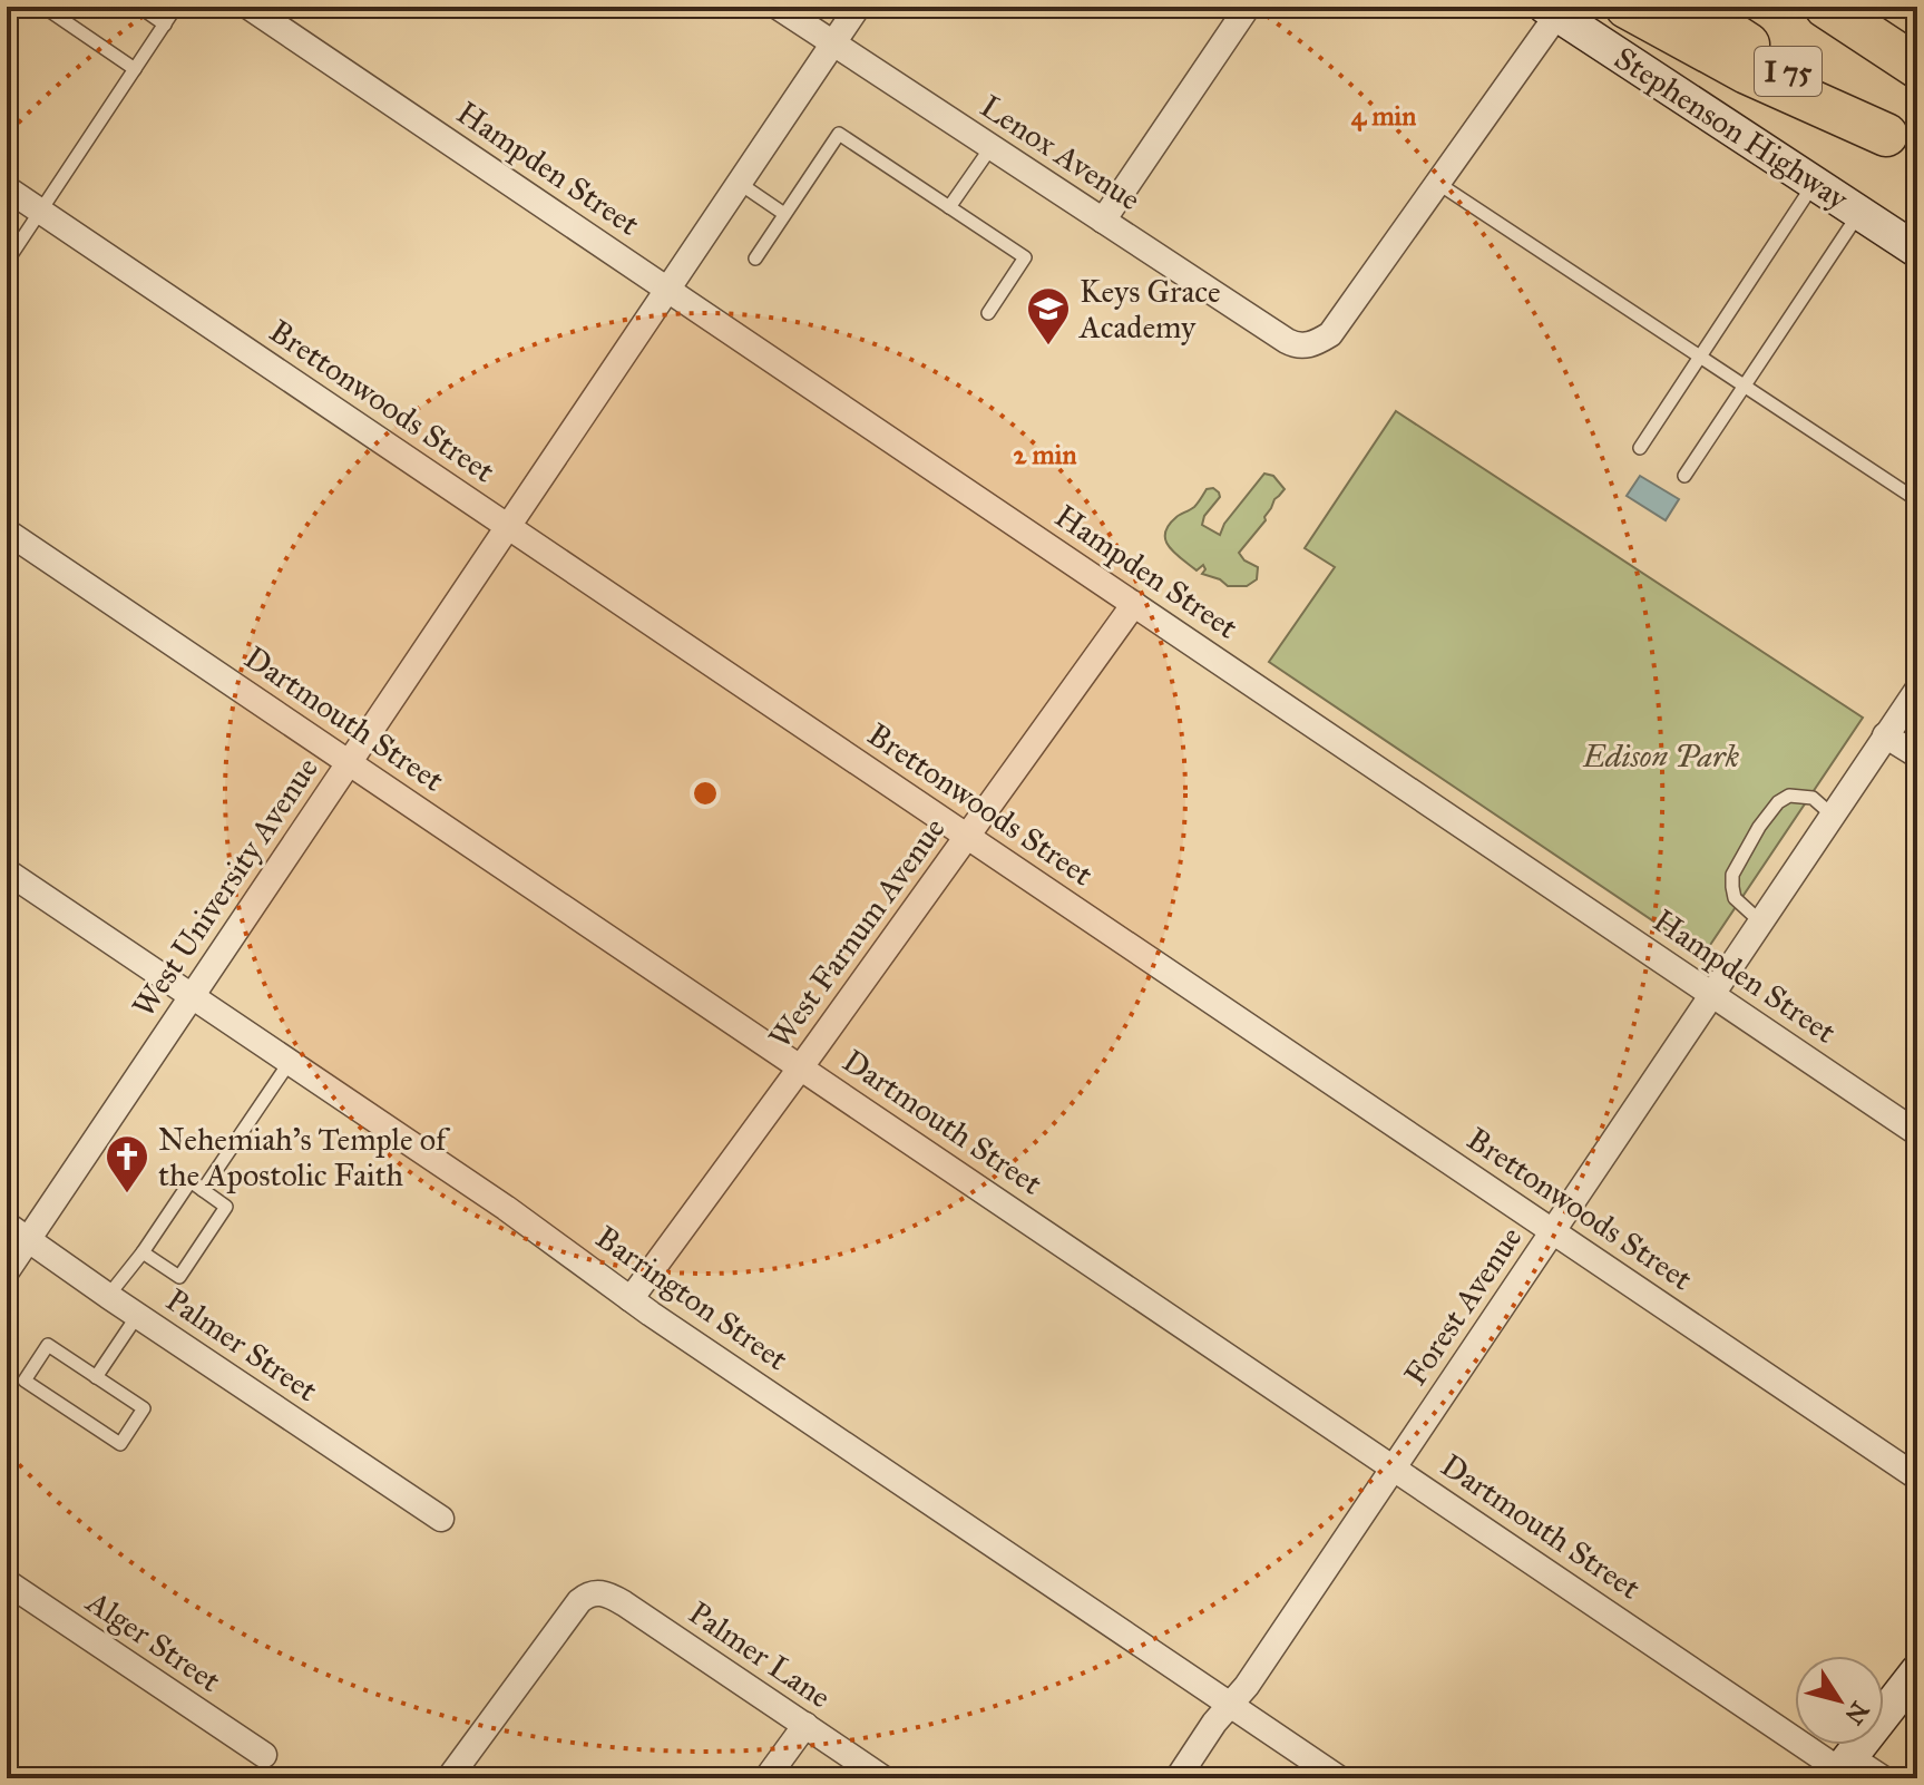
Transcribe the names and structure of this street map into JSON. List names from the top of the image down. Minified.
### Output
{"streets":{"highway":["I 75"],"main road":["Stephenson Highway"],"street":["Lenox Avenue","Hampden Street","Brettonwoods Street","Dartmouth Street","West University Avenue","West Farnum Avenue","Barrington Street","Forest Avenue","Palmer Street","Alger Street","Palmer Lane"]},"crossings":[["Lenox Avenue","West University Avenue"],["Hampden Street","West University Avenue"],["Hampden Street","West Farnum Avenue"],["Hampden Street","Forest Avenue"],["Brettonwoods Street","West University Avenue"],["Brettonwoods Street","West Farnum Avenue"],["Brettonwoods Street","Forest Avenue"],["Dartmouth Street","West University Avenue"],["Dartmouth Street","West Farnum Avenue"],["Dartmouth Street","Forest Avenue"],["West University Avenue","Barrington Street"],["West University Avenue","Palmer Street"],["West Farnum Avenue","Barrington Street"],["Barrington Street","Forest Avenue"]],"parks":["Edison Park"],"places":{"school or university":["Keys Grace Academy"],"church":["Nehemiah's Temple of the Apostolic Faith"]},"north":"bottom right","rings":["4 min","2 min"]}
